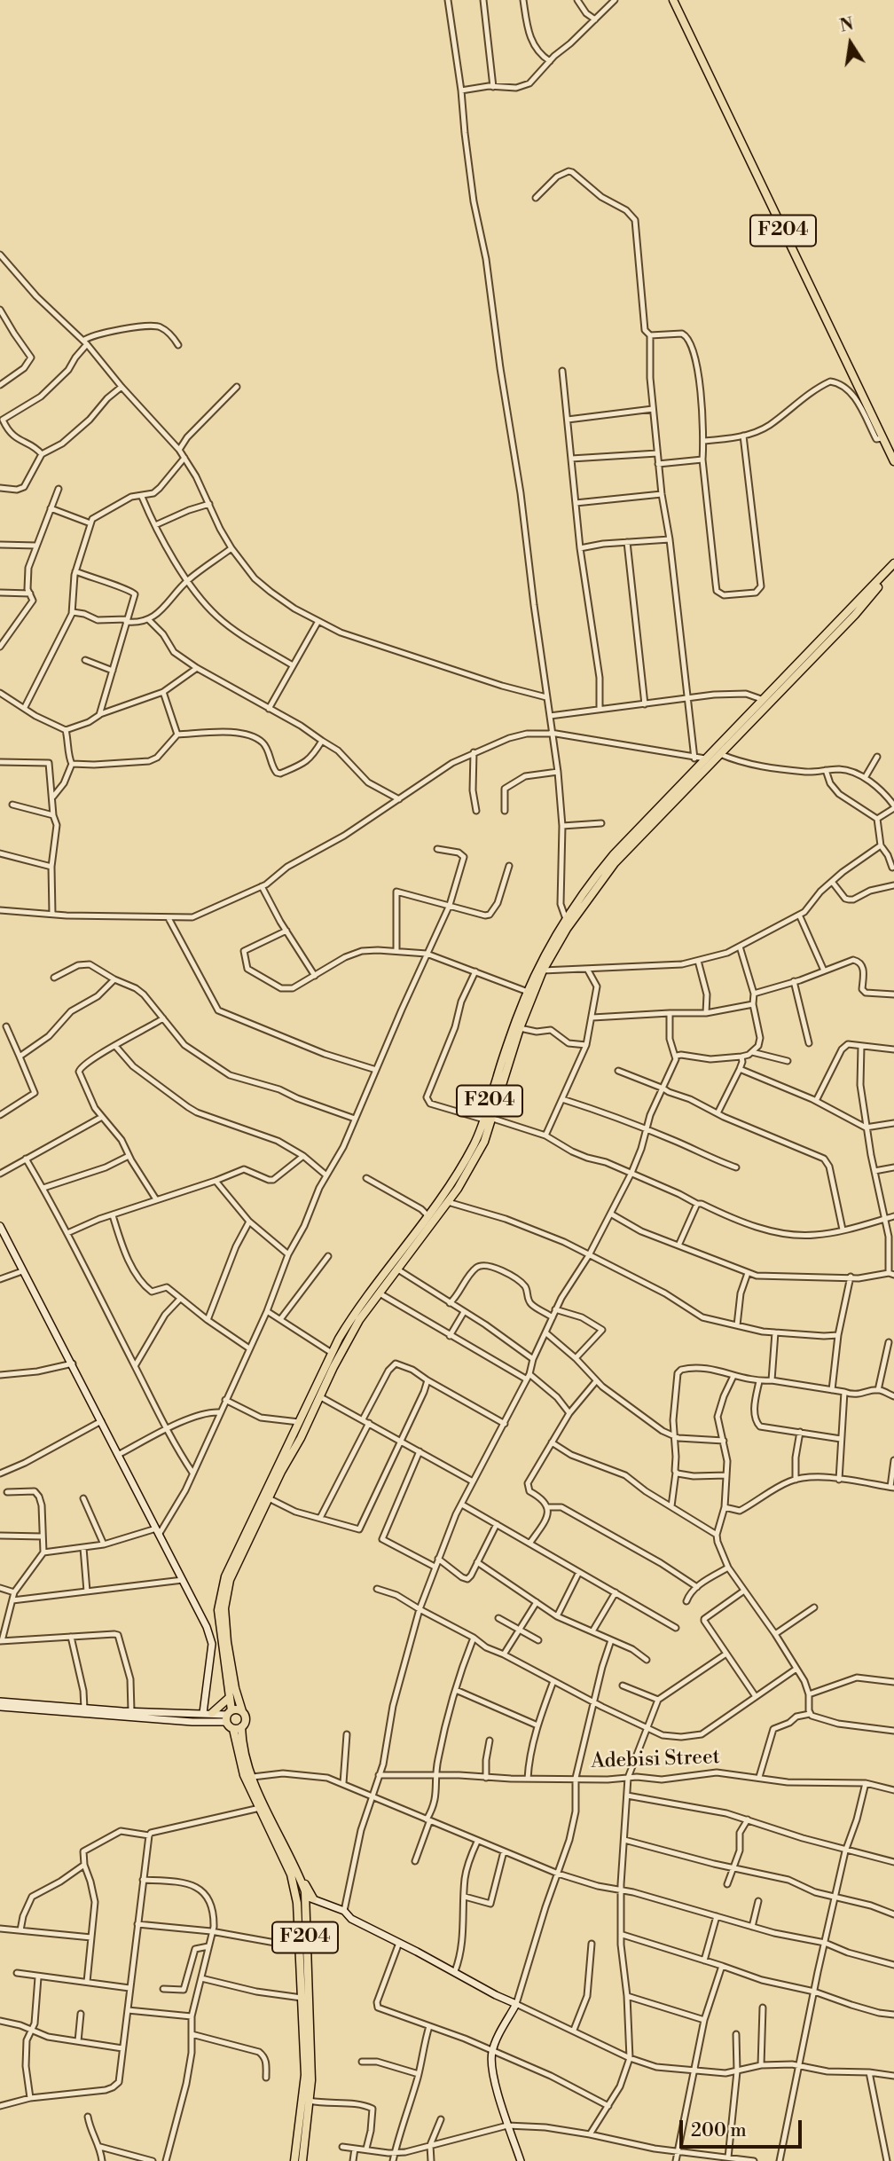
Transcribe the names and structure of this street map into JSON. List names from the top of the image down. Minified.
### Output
{"streets":{"main road":["F204"],"street":["Adebisi Street"]},"scale_bar":"200 m","north":"top"}
